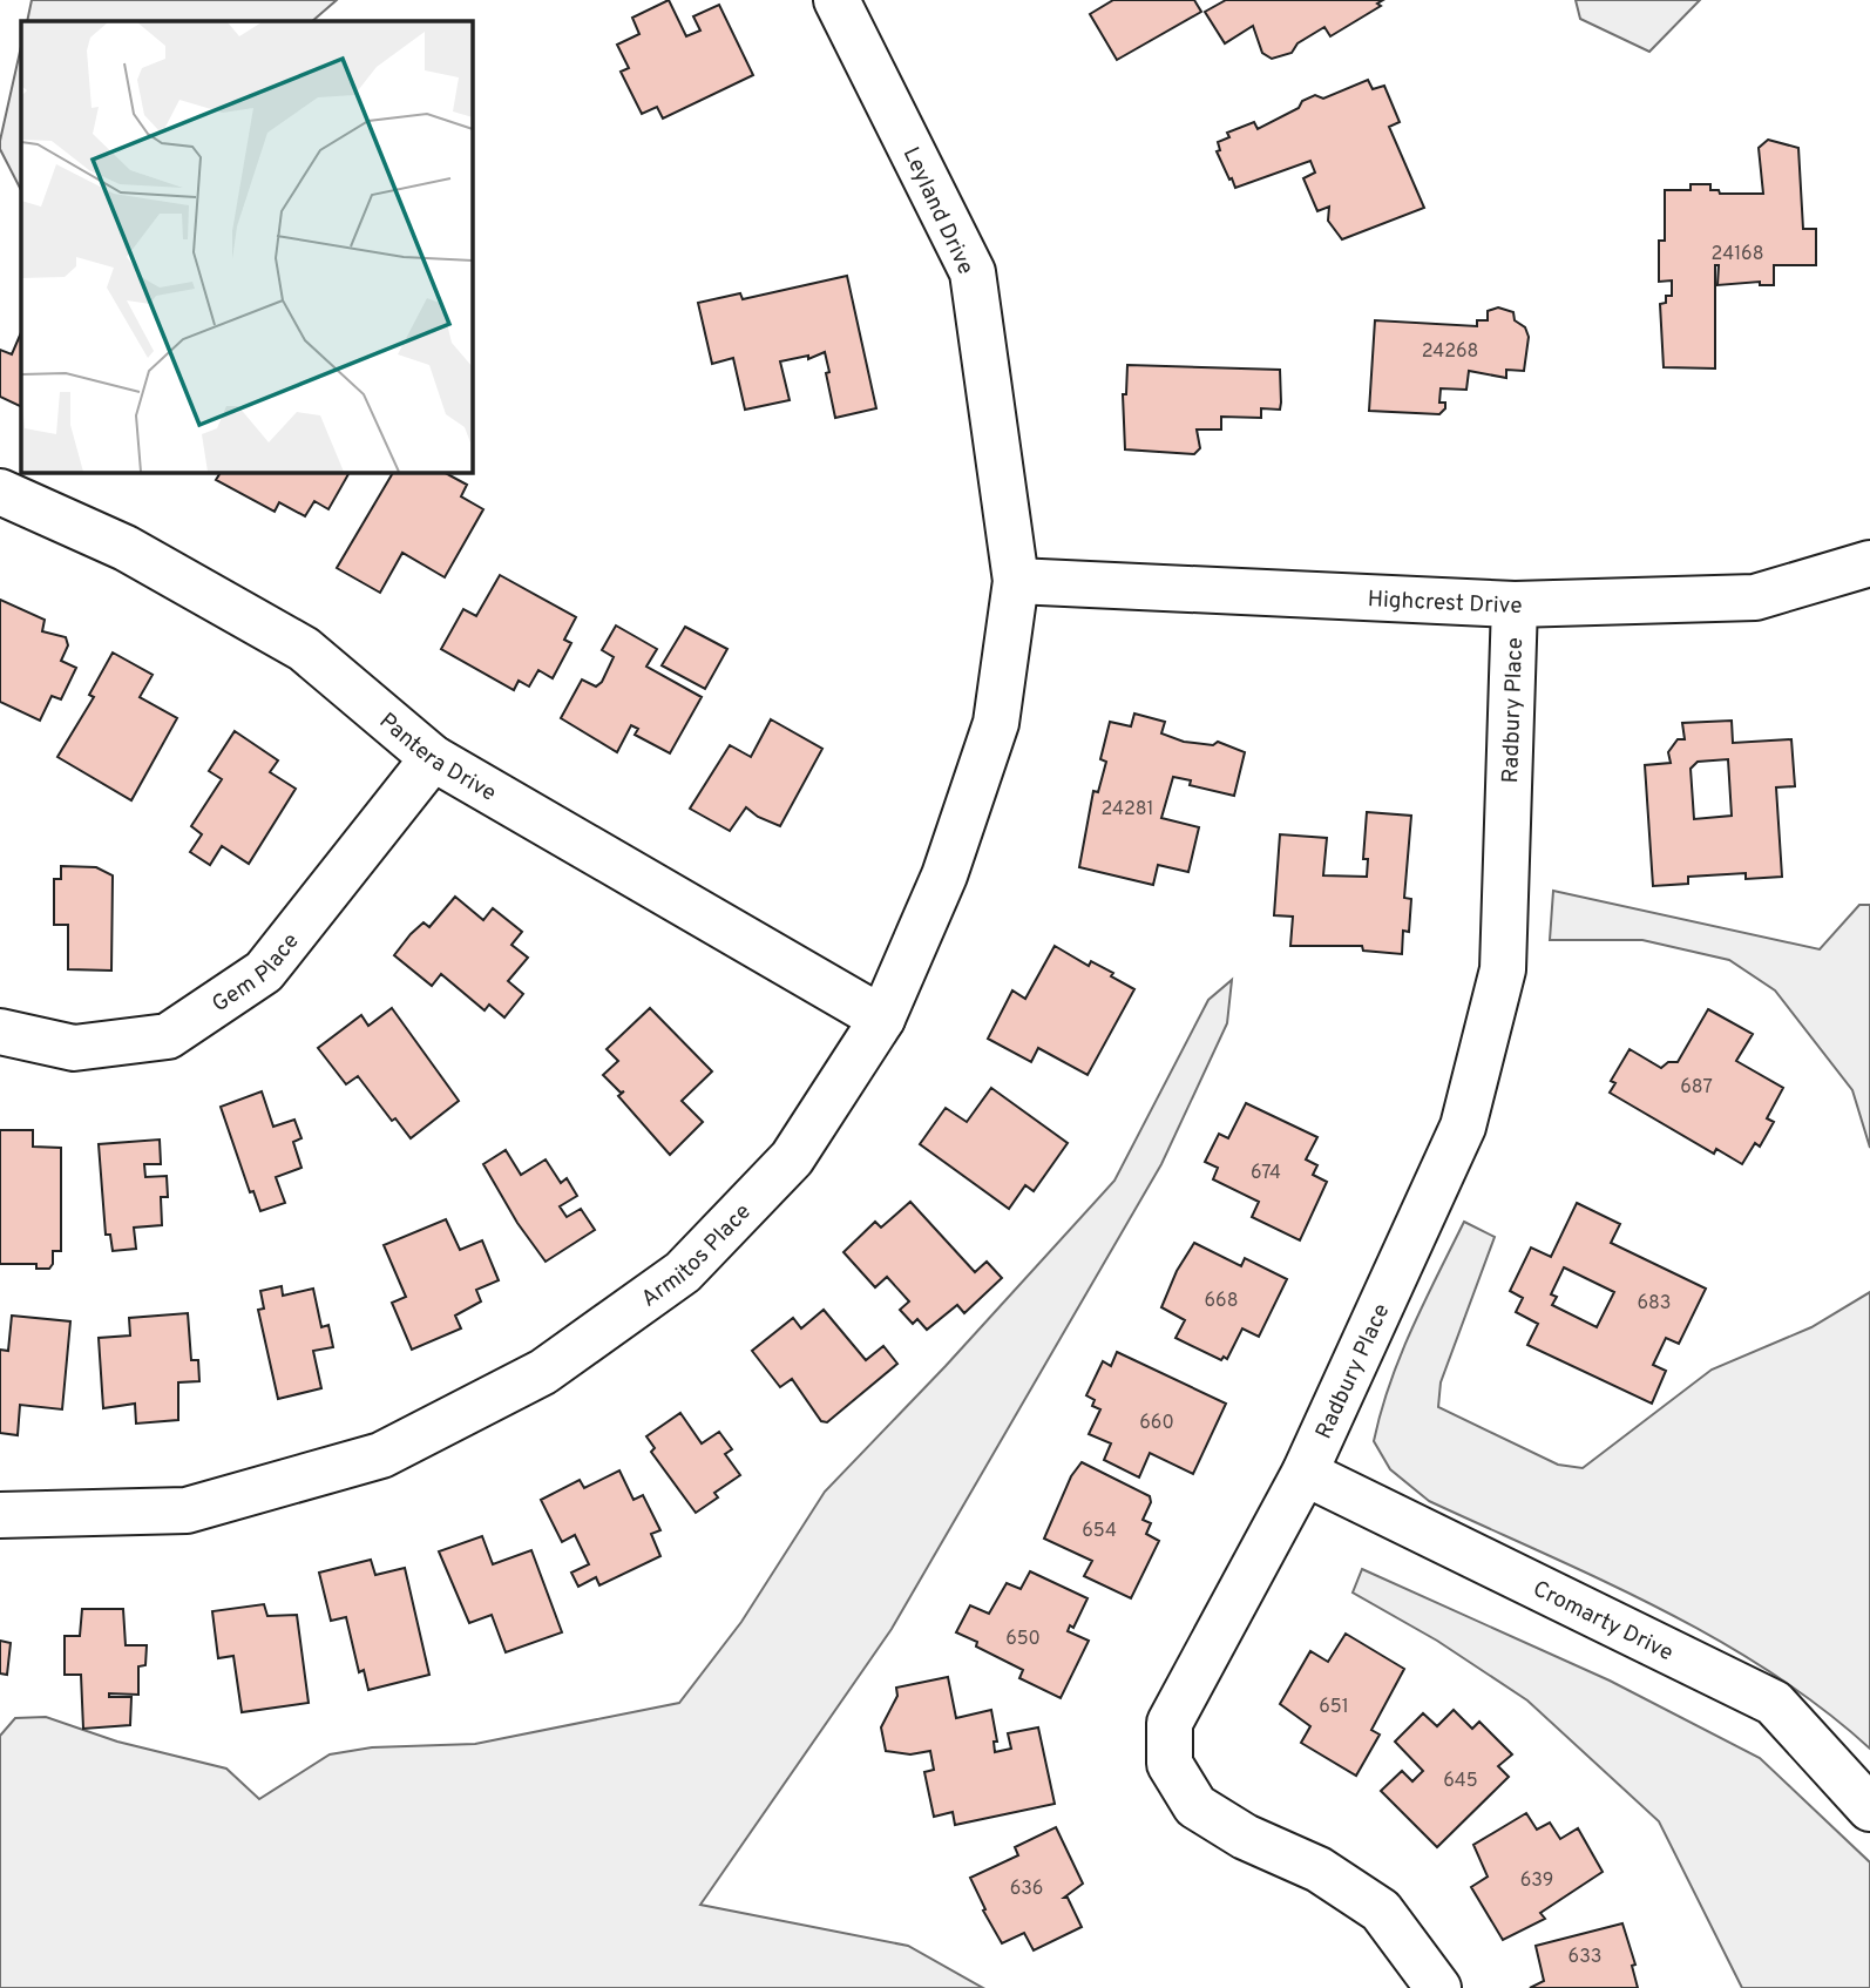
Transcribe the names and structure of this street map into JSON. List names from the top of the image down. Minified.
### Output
{"streets":{"street":["Leyland Drive","Highcrest Drive","Radbury Place","Pantera Drive","Gem Place","Armitos Place","Cromarty Drive"]},"crossings":[["Leyland Drive","Highcrest Drive"],["Leyland Drive","Armitos Place"],["Highcrest Drive","Radbury Place"],["Highcrest Drive","Armitos Place"],["Radbury Place","Cromarty Drive"],["Pantera Drive","Gem Place"],["Pantera Drive","Armitos Place"]],"house_numbers":["24168","24268","24281","687","674","668","683","660","654","650","651","645","639","636","633"]}
